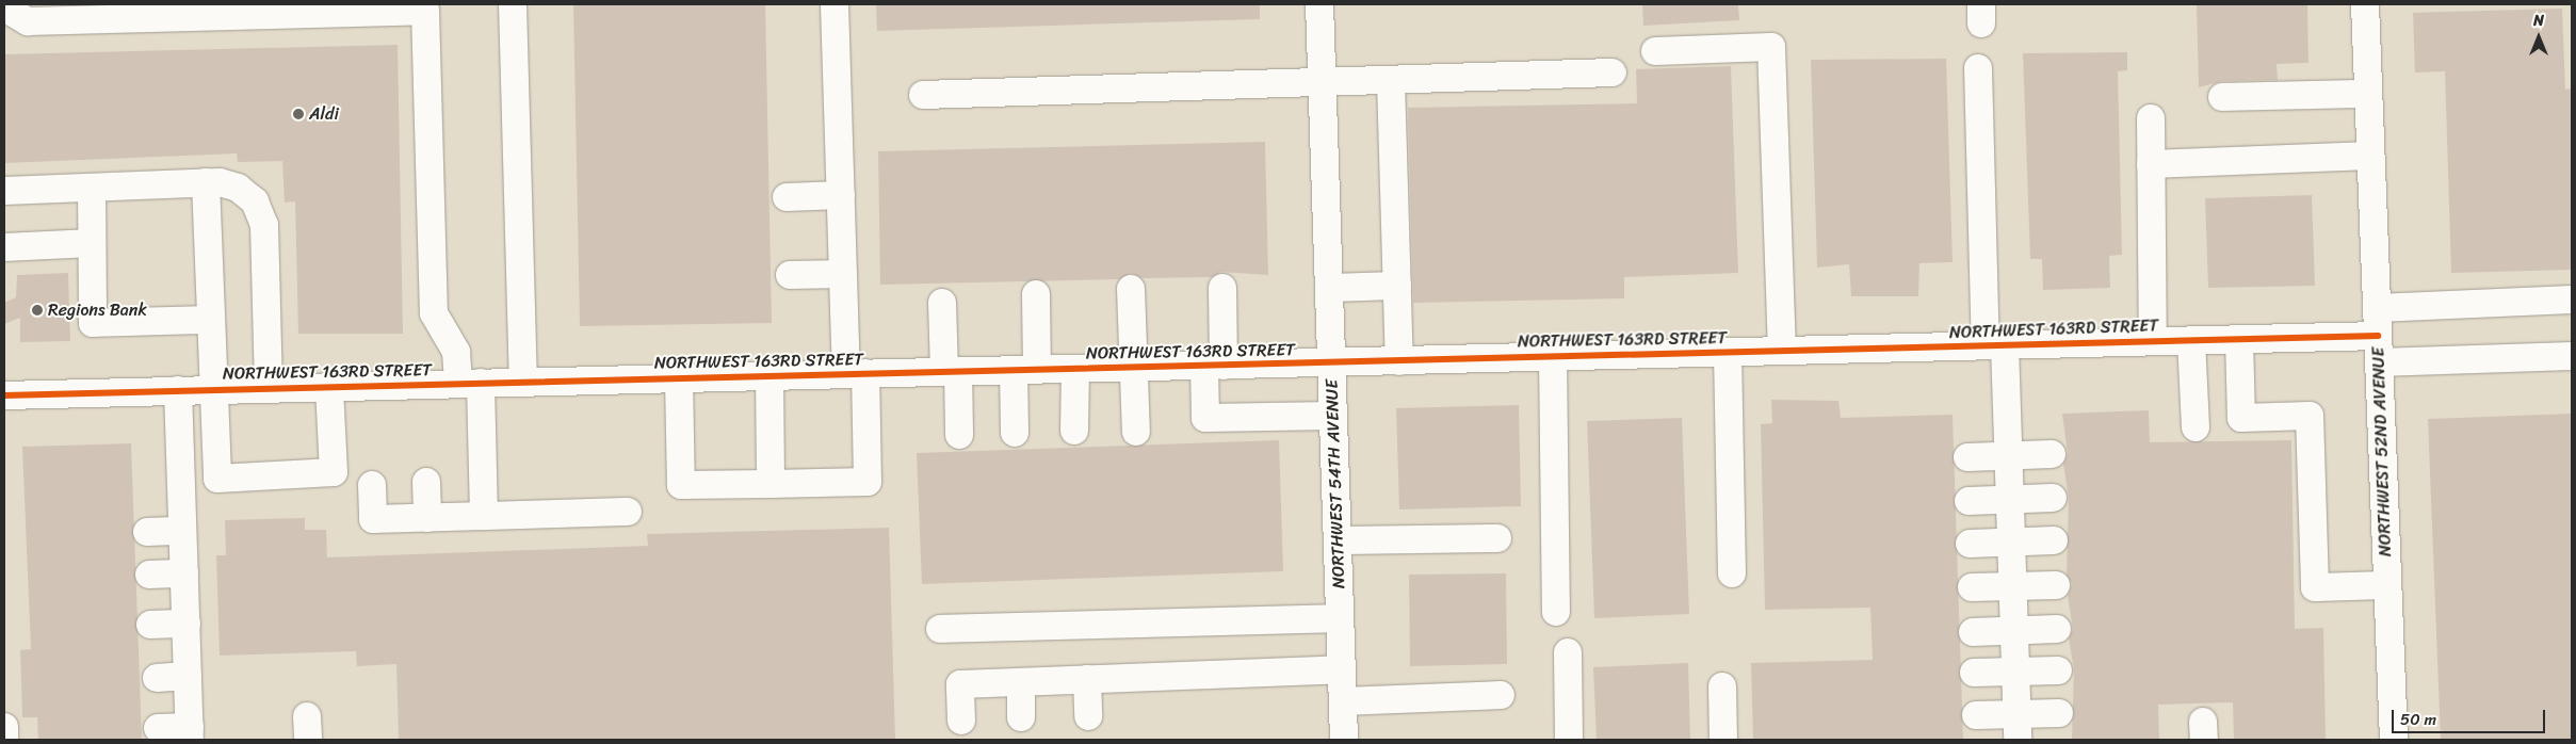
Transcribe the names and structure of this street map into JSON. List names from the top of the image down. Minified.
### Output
{"streets":{"street":["NORTHWEST 163RD STREET","NORTHWEST 52ND AVENUE","NORTHWEST 54TH AVENUE"]},"crossings":[["NORTHWEST 163RD STREET","NORTHWEST 52ND AVENUE"],["NORTHWEST 163RD STREET","NORTHWEST 54TH AVENUE"]],"places":["Aldi","Regions Bank"],"scale_bar":"50 m","north":"top"}
